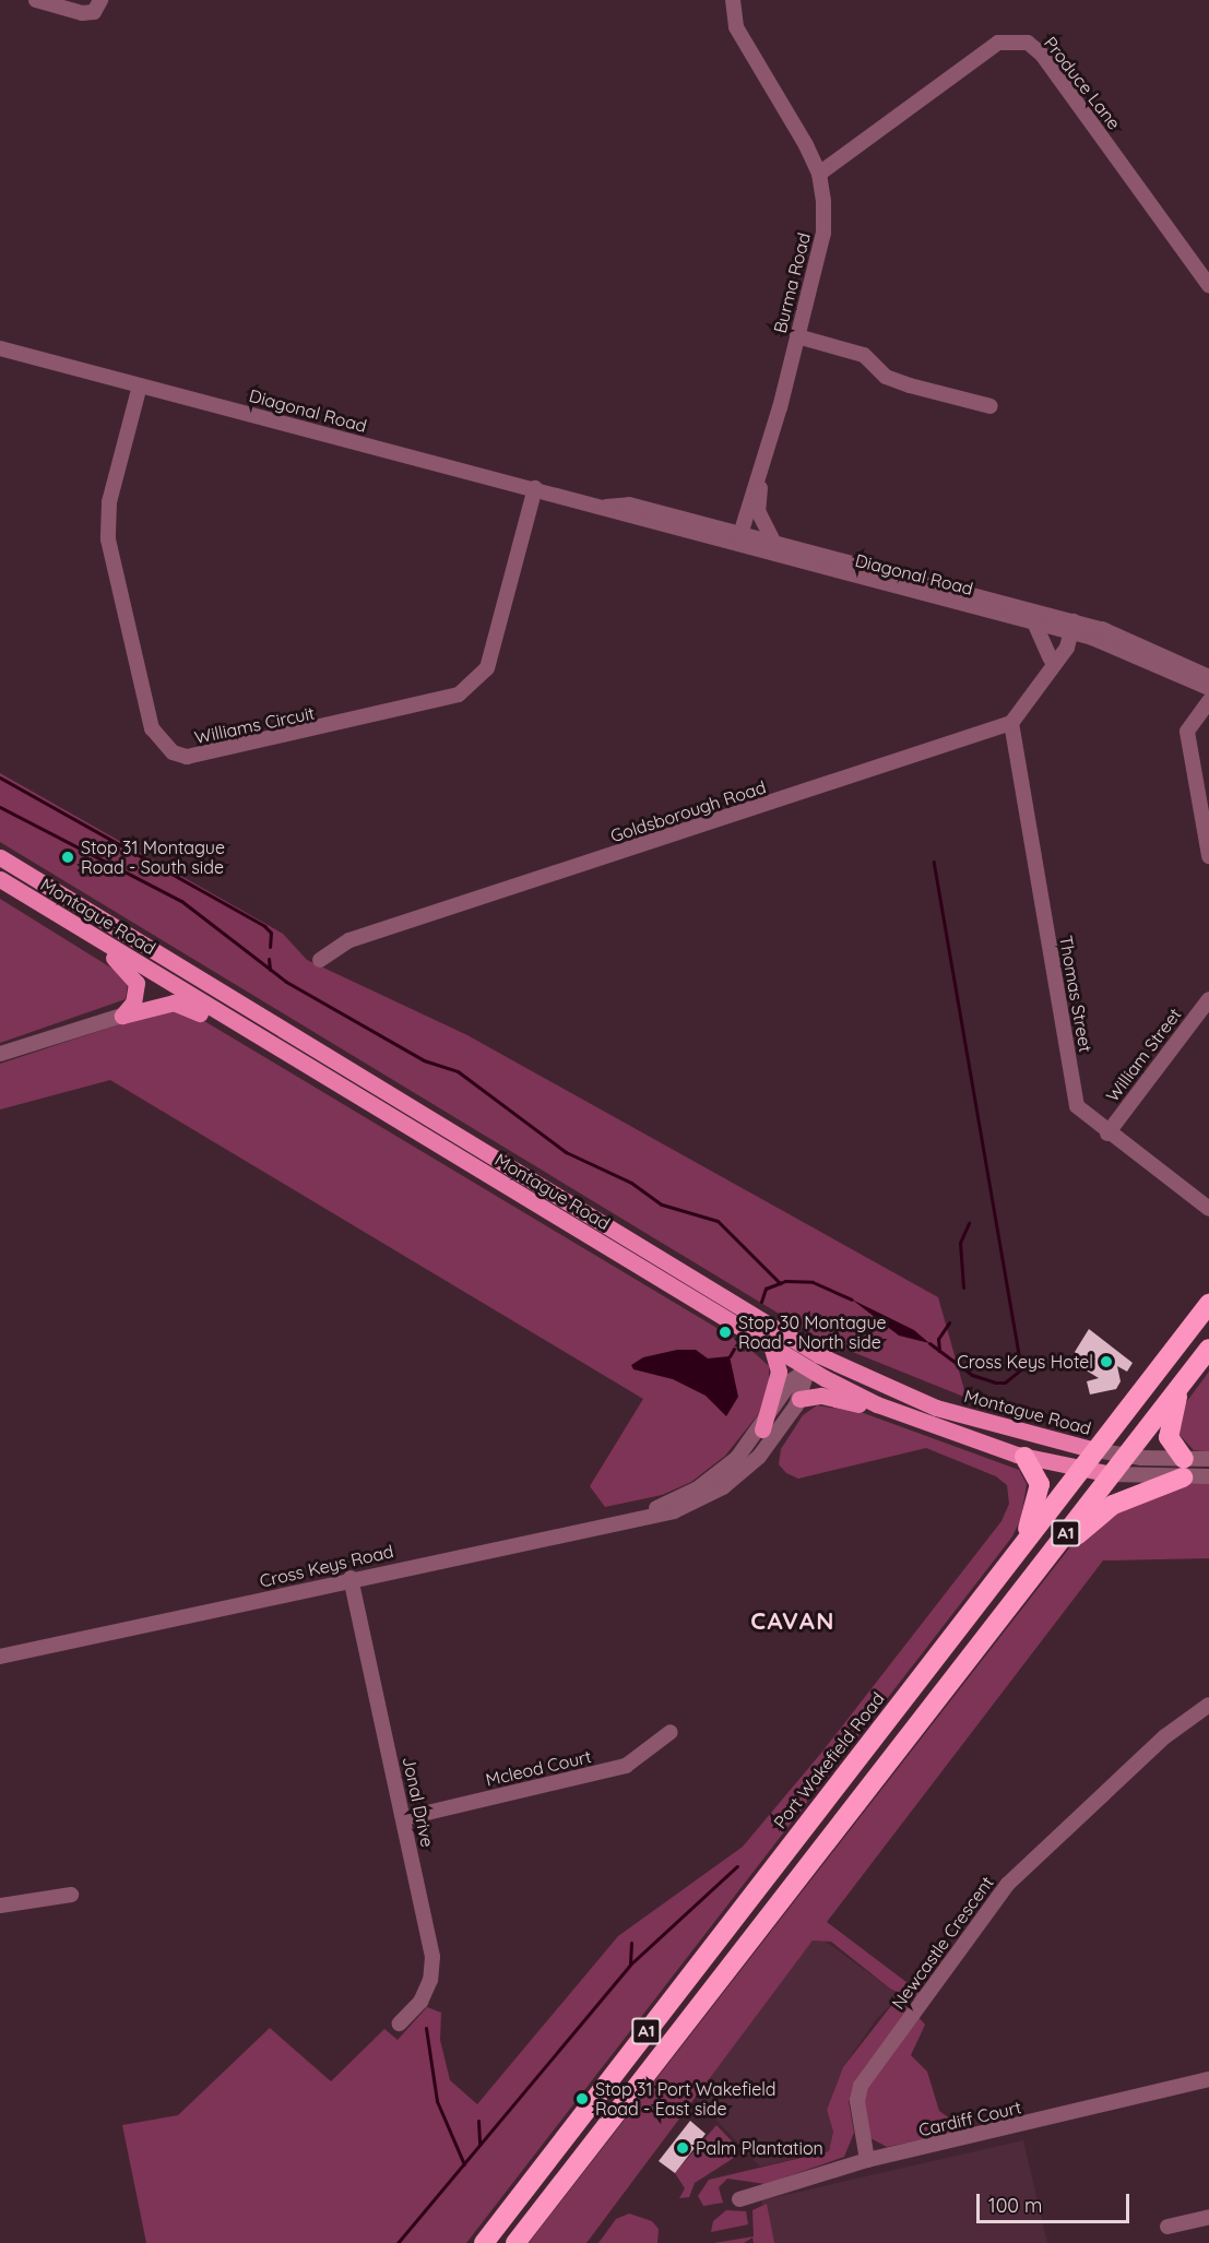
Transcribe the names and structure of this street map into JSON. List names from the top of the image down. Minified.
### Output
{"streets":{"highway":["A1","Port Wakefield Road"],"main road":["Montague Road"],"street":["Produce Lane","Burma Road","Diagonal Road","Williams Circuit","Goldsborough Road","Thomas Street","William Street","Cross Keys Road","Mcleod Court","Jonal Drive","Newcastle Crescent","Cardiff Court"]},"crossings":[["Produce Lane","Burma Road"],["Diagonal Road","Williams Circuit"],["Goldsborough Road","Thomas Street"],["Montague Road","A1"],["Montague Road","Cross Keys Road"],["Montague Road","Port Wakefield Road"],["Thomas Street","William Street"],["Cross Keys Road","Jonal Drive"],["Mcleod Court","Jonal Drive"],["Newcastle Crescent","Cardiff Court"]],"districts":["CAVAN"],"places":["Stop 31 Montague Road - South side","Stop 30 Montague Road - North side","Cross Keys Hotel","Stop 31 Port Wakefield Road - East side","Palm Plantation"],"scale_bar":"100 m"}
